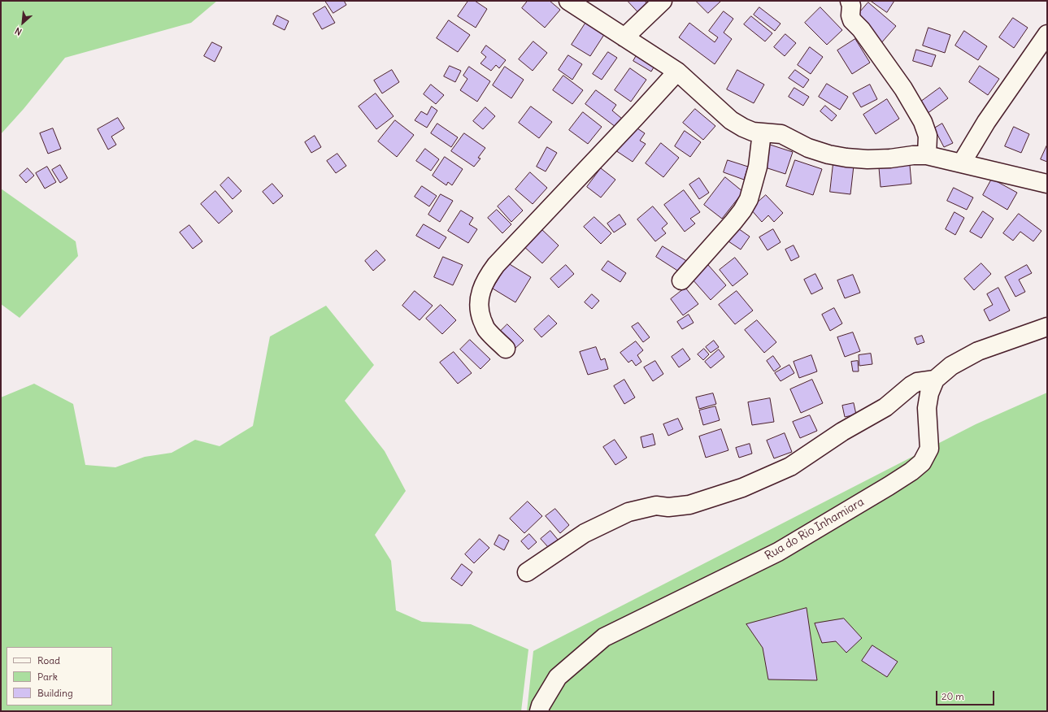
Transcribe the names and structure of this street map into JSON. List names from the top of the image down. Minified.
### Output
{"streets":{"street":["Rua do Rio Inhamiara"]},"legend":["Road","Park","Building"],"scale_bar":"20 m","north":"bottom left"}
